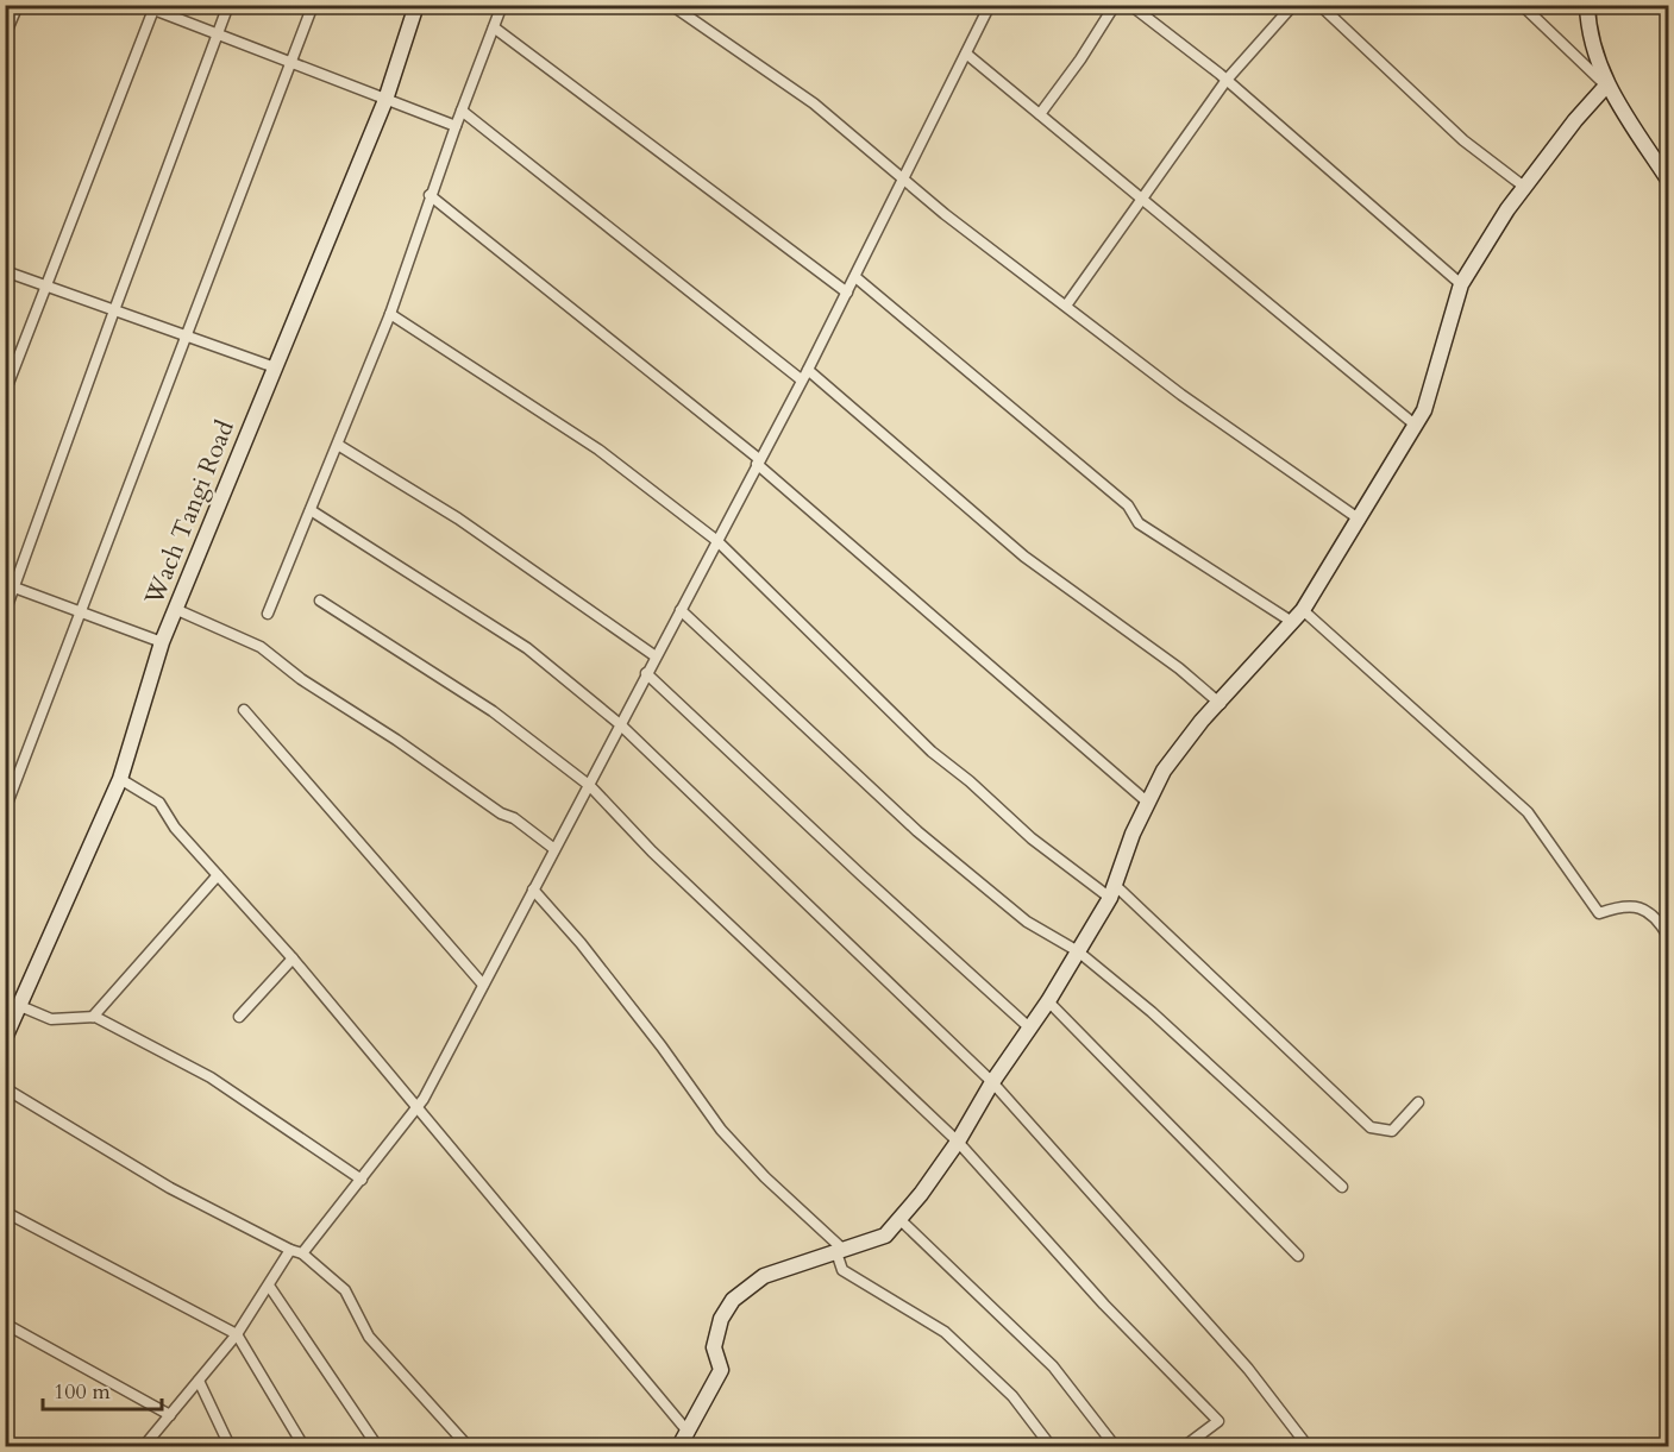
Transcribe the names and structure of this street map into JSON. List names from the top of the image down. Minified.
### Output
{"streets":{"street":["Wach Tangi Road"]},"scale_bar":"100 m"}
